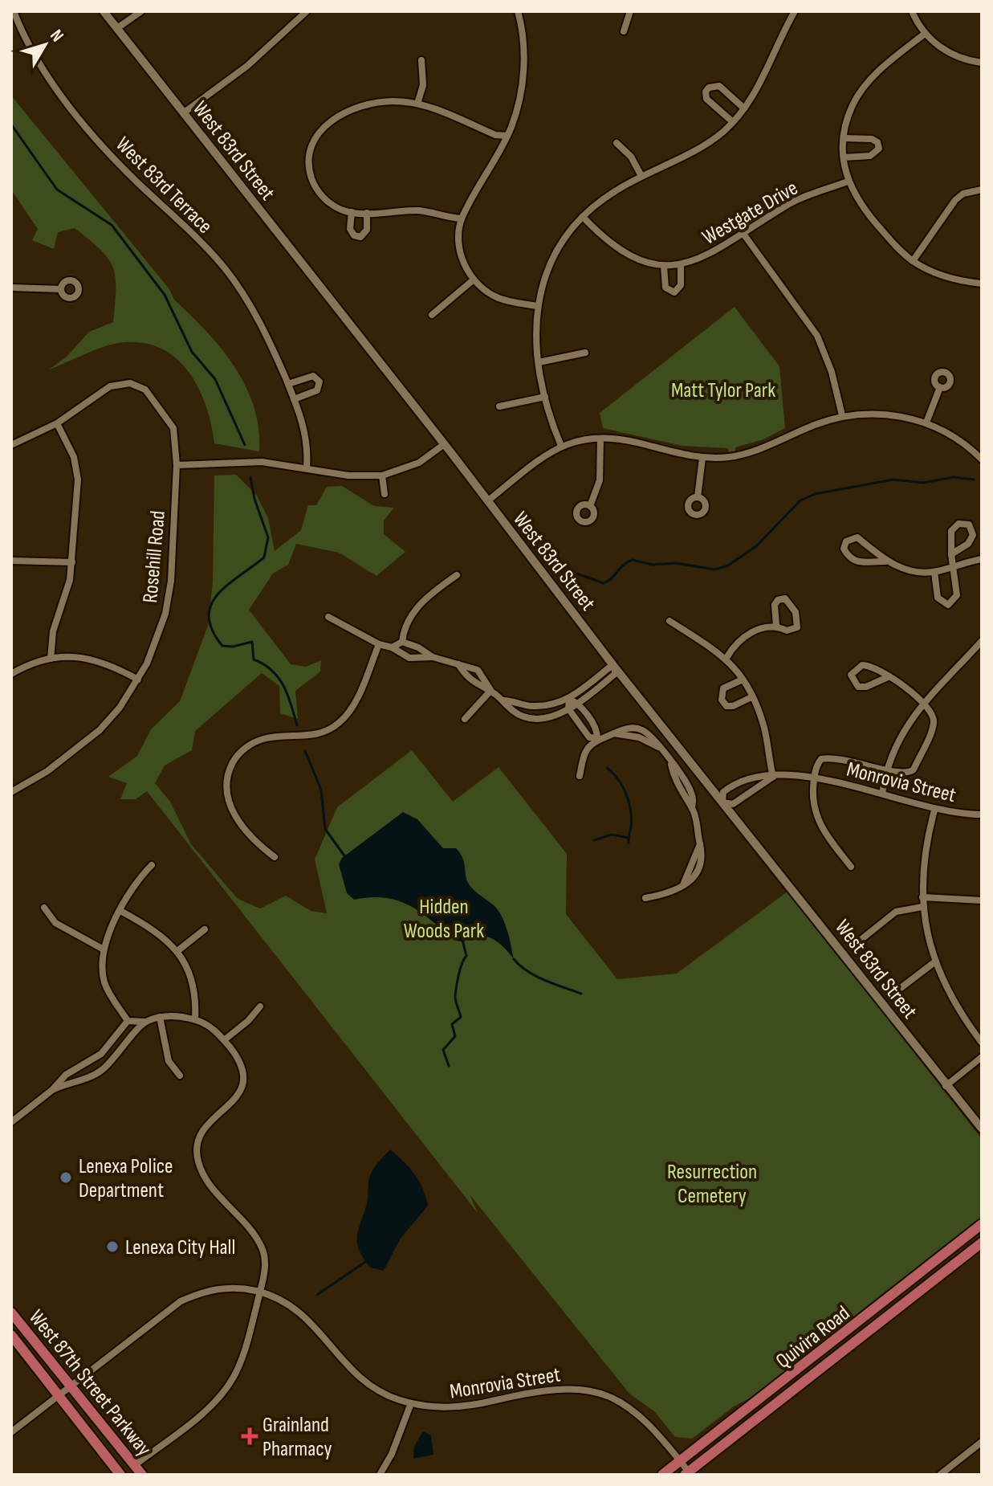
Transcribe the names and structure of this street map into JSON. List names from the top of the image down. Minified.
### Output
{"streets":{"main road":["Quivira Road","West 87th Street Parkway"],"street":["West 83rd Street","West 83rd Terrace","Westgate Drive","Rosehill Road","Monrovia Street"]},"crossings":[["West 83rd Street","Monrovia Street"],["Monrovia Street","Quivira Road"],["Monrovia Street","West 87th Street Parkway"]],"parks":["Matt Tylor Park","Hidden Woods Park","Resurrection Cemetery"],"places":{"other":["Lenexa Police Department","Lenexa City Hall"],"health":["Grainland Pharmacy"]},"north":"top right"}
